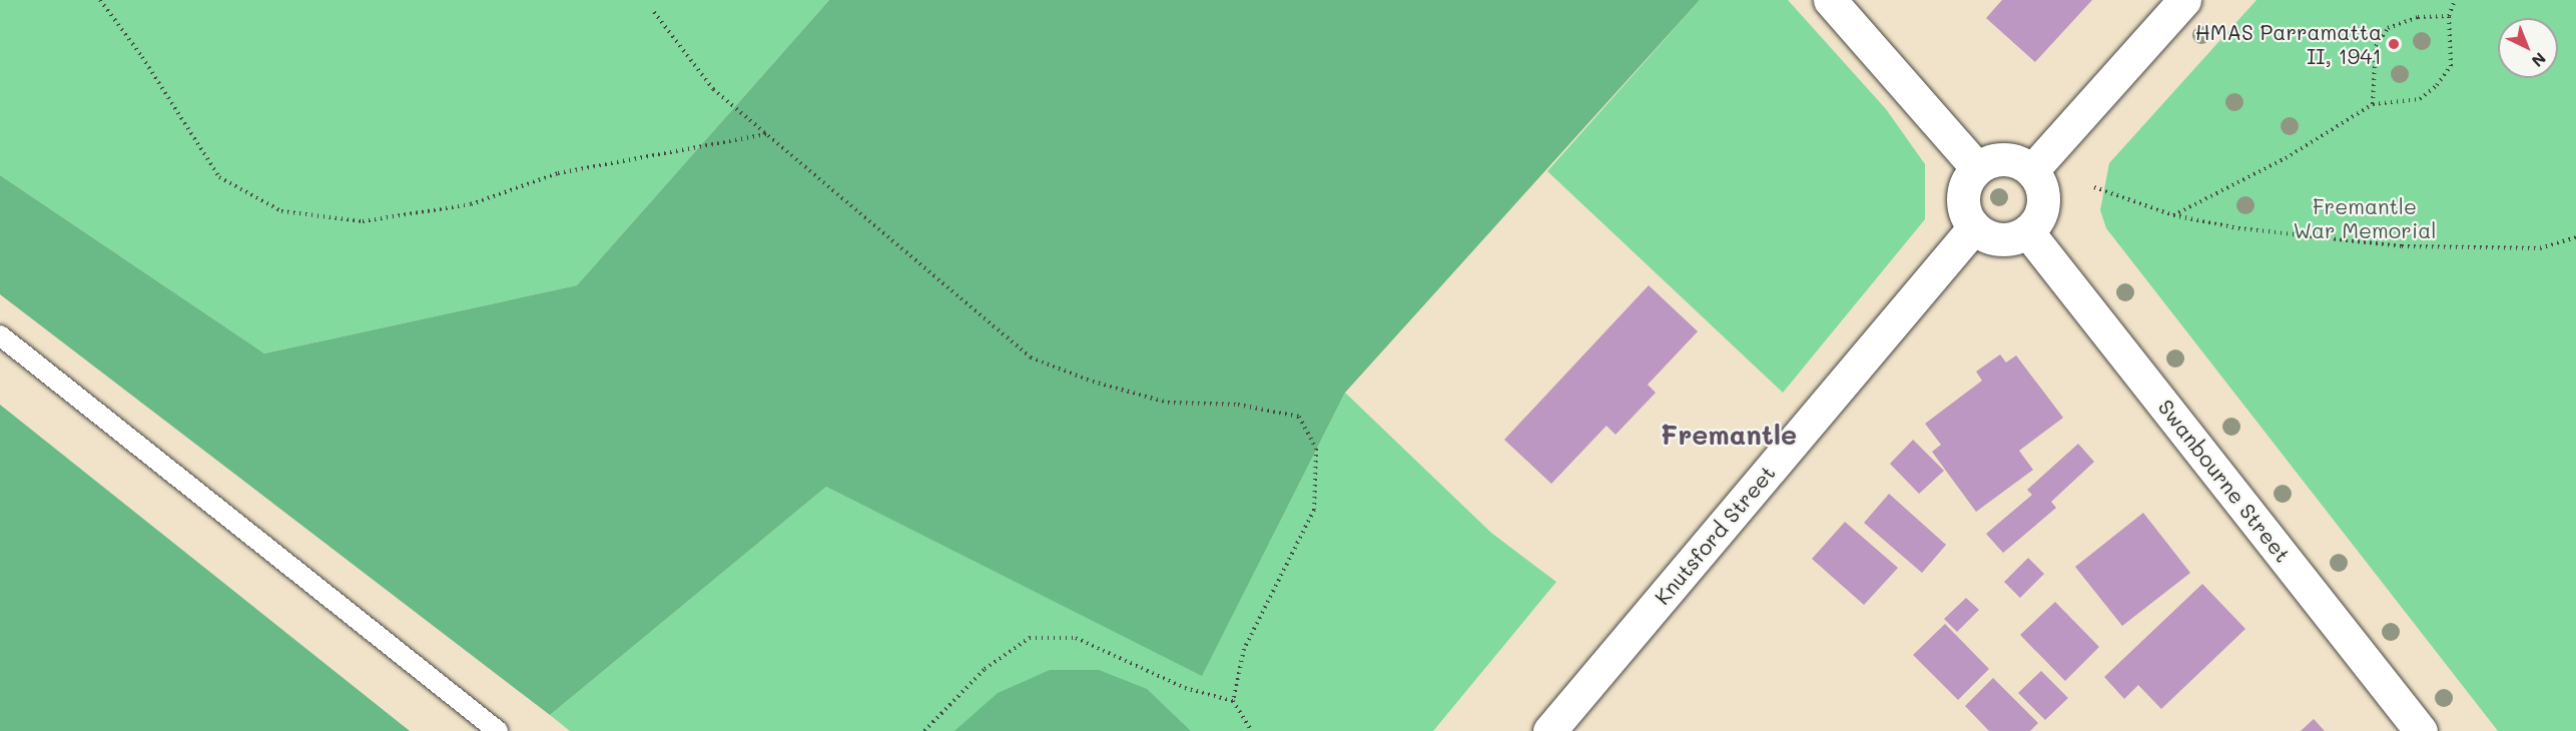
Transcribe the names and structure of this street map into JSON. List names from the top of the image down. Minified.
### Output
{"streets":{"street":["Swanbourne Street","Knutsford Street"]},"crossings":[["Swanbourne Street","Knutsford Street"]],"districts":["Fremantle"],"parks":["Fremantle War Memorial"],"places":["HMAS Parramatta II, 1941"],"north":"bottom right"}
